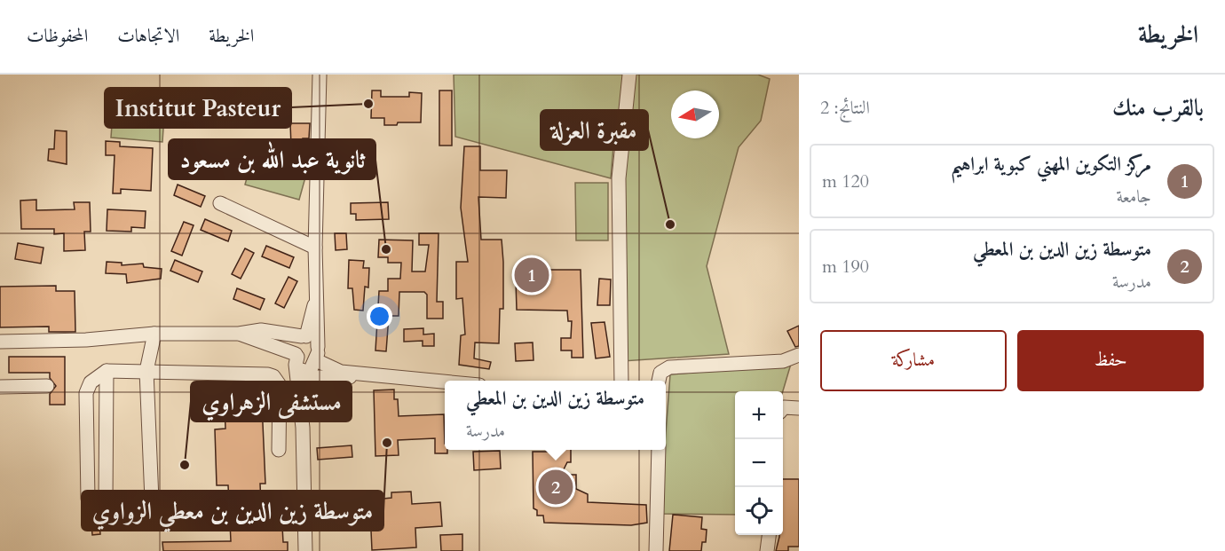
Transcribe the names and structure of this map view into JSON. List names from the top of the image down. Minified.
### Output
{"places":["Institut Pasteur","مقبرة العزلة","ثانوية عبد الله بن مسعود","متوسطة زين الدين بن معطي الزواوي","مستشفى الزهراوي"],"north":"left","page":{"header":"الخريطة","nav":["الخريطة","الاتجاهات","المحفوظات"],"heading":["بالقرب منك","النتائج: 2"],"list":[{"mark":"1","name":"مركز التكوين المهني كبوية ابراهيم","note":"جامعة","value":"120 m"},{"mark":"2","name":"متوسطة زين الدين بن المعطي","note":"مدرسة","value":"190 m"}],"pins":["1","2"],"buttons":["حفظ","مشاركة"],"popup":["متوسطة زين الدين بن المعطي","مدرسة"],"map_buttons":["+","−"]}}
